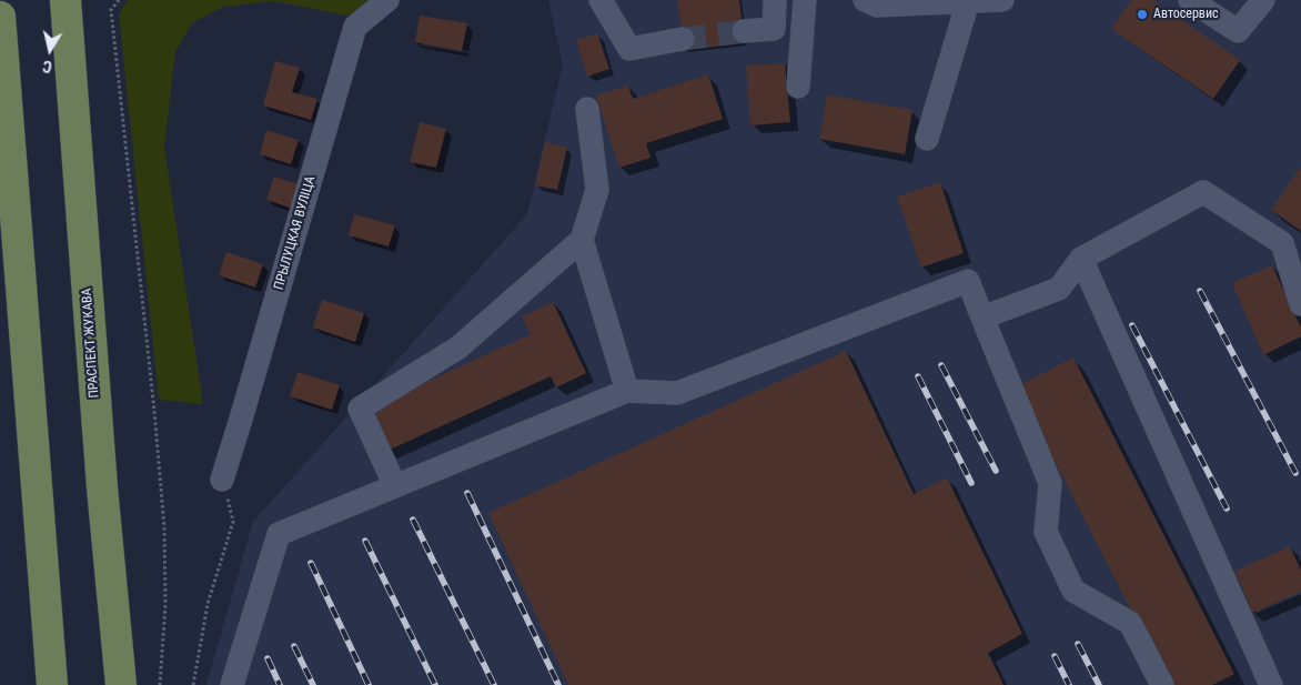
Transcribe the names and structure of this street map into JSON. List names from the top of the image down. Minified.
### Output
{"streets":{"main road":["ПРАСПЕКТ ЖУКАВА"],"street":["ПРЫЛУЦКАЯ ВУЛІЦА"]},"places":["Автосервис"],"north":"bottom"}
